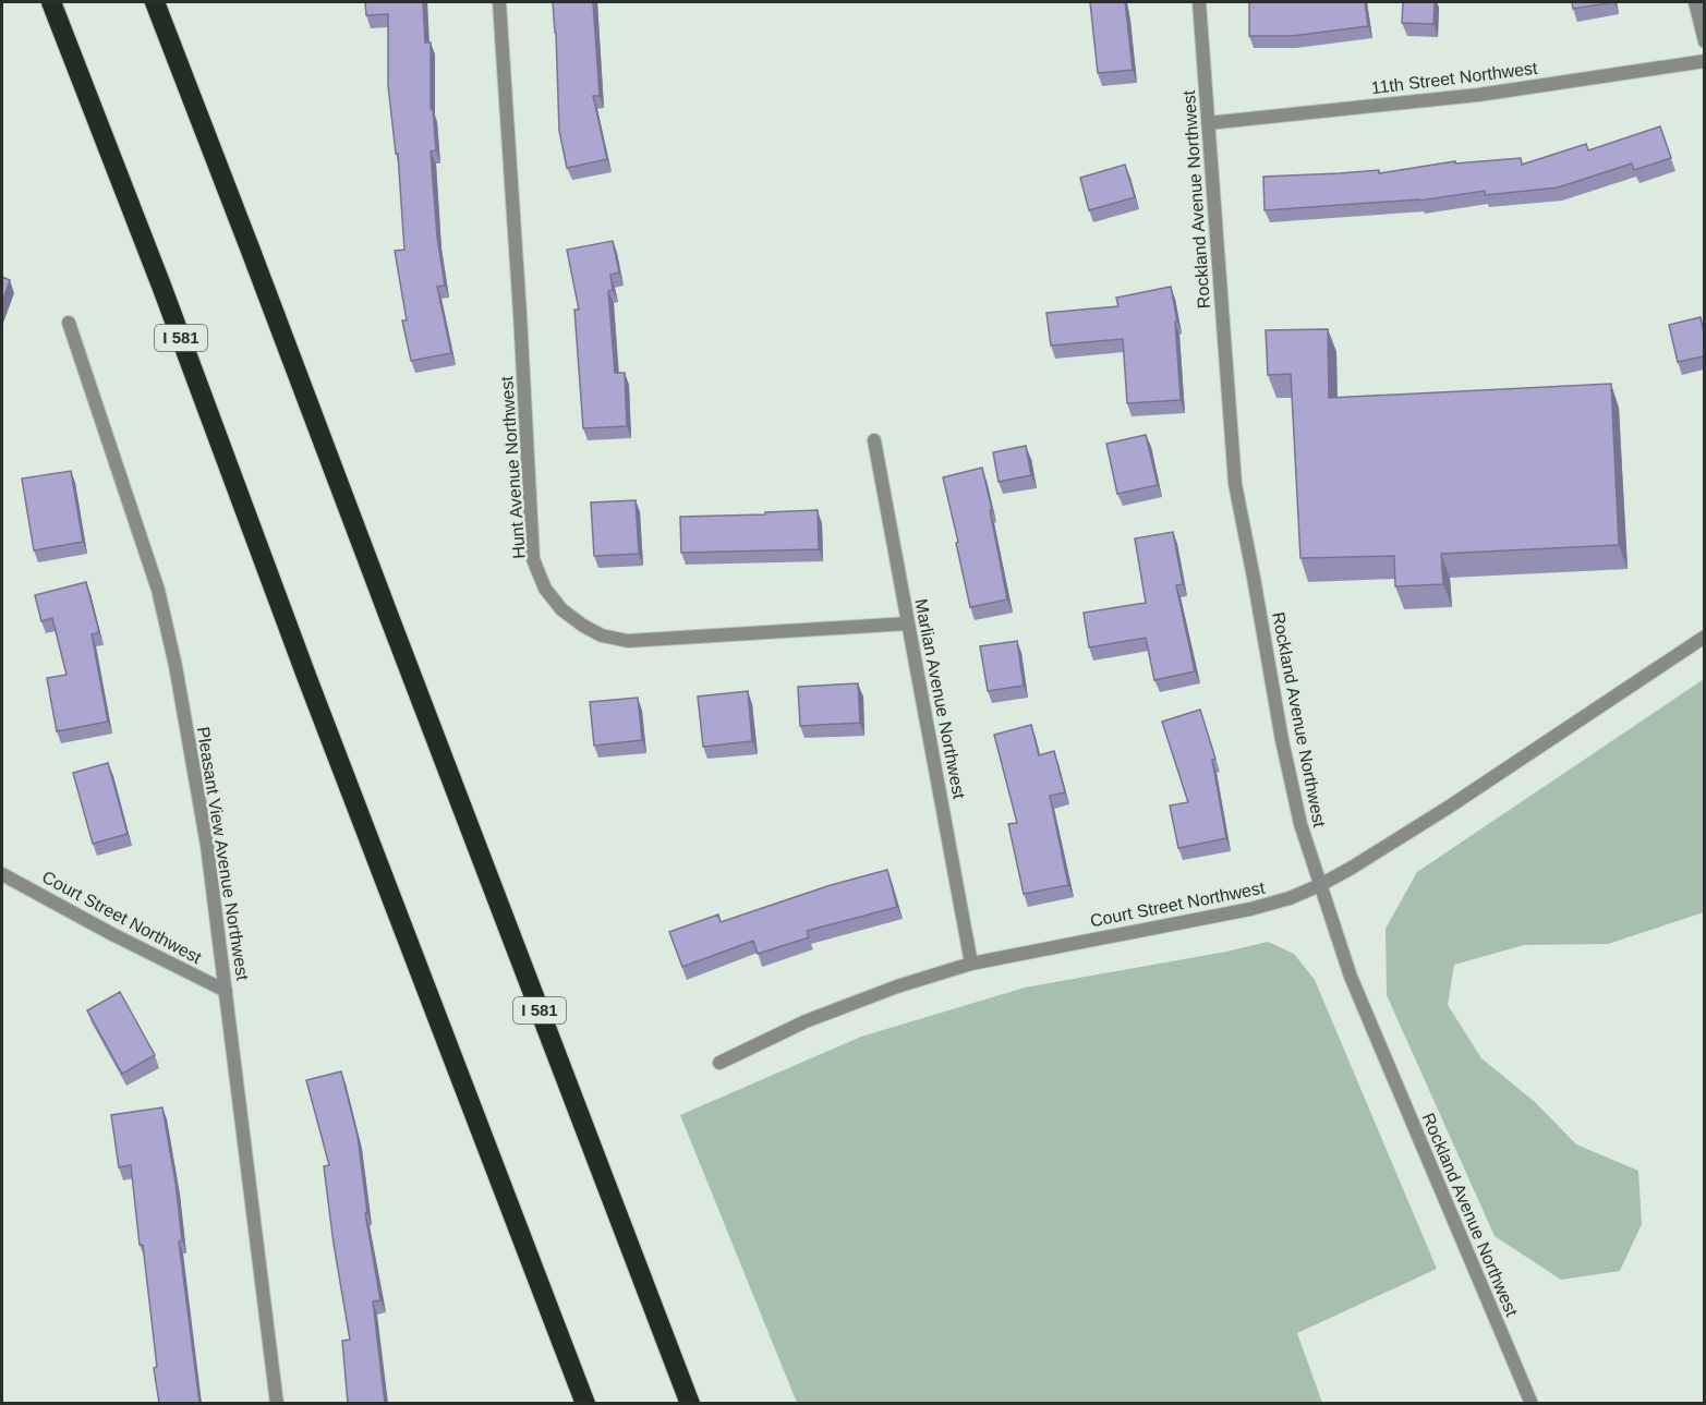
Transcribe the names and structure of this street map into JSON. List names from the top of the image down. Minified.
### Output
{"streets":{"highway":["I 581"],"street":["11th Street Northwest","Rockland Avenue Northwest","Hunt Avenue Northwest","Marlian Avenue Northwest","Pleasant View Avenue Northwest","Court Street Northwest"]},"crossings":[["11th Street Northwest","Rockland Avenue Northwest"],["Rockland Avenue Northwest","Court Street Northwest"],["Hunt Avenue Northwest","Marlian Avenue Northwest"],["Marlian Avenue Northwest","Court Street Northwest"],["Pleasant View Avenue Northwest","Court Street Northwest"]]}
